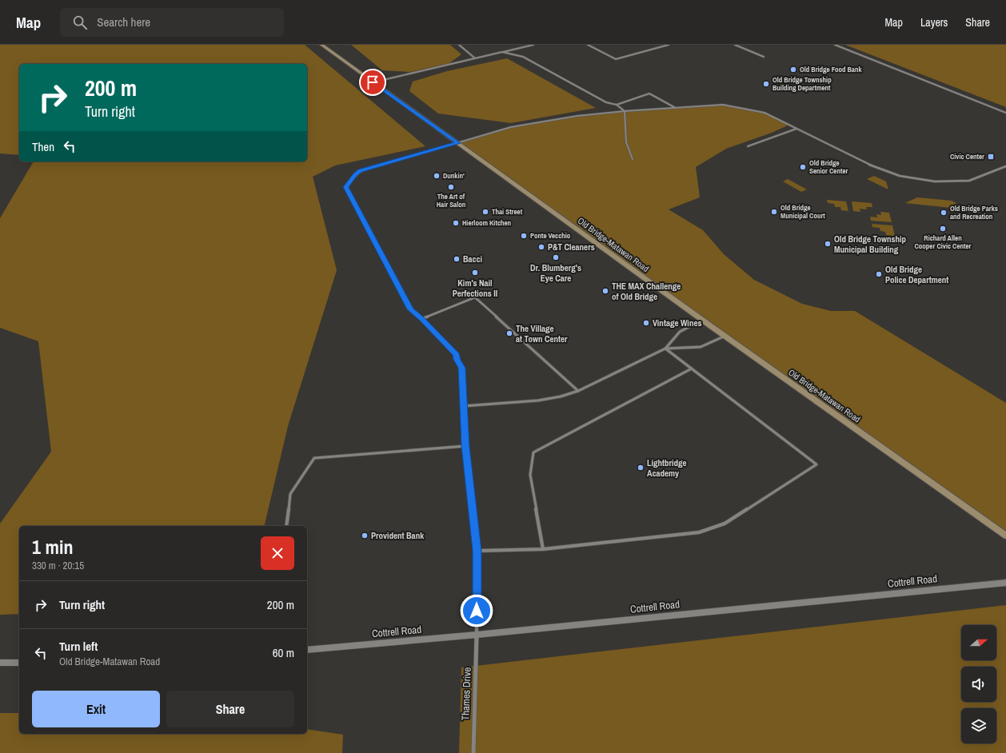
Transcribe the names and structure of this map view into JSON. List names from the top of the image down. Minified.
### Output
{"streets":{"main road":["Old Bridge-Matawan Road"],"street":["Cottrell Road","Thames Drive"]},"crossings":[["Cottrell Road","Thames Drive"]],"places":{"other":["Old Bridge Food Bank","Old Bridge Township Building Department","Old Bridge Senior Center","Dunkin'","The Art of Hair Salon","Thai Street","Old Bridge Municipal Court","Old Bridge Parks and Recreation","Hierloom Kitchen","Richard Allen Cooper Civic Center","Ponte Vecchio","Old Bridge Township Municipal Building","P&T Cleaners","Dr. Blumberg's Eye Care","Bacci","Kim's Nail Perfections II","Old Bridge Police Department","THE MAX Challenge of Old Bridge","Vintage Wines","The Village at Town Center","Lightbridge Academy","Provident Bank"],"transit":["Civic Center"]},"north":"right","page":{"header":"Map","search":"Search here","nav":["Map","Layers","Share"],"turn":["200 m","Turn right"],"then":"Then","heading":["1 min","330 m · 20:15"],"list":[{"name":"Turn right","value":"200 m"},{"name":"Turn left","note":"Old Bridge-Matawan Road","value":"60 m"}],"buttons":["Exit","Share"]}}
